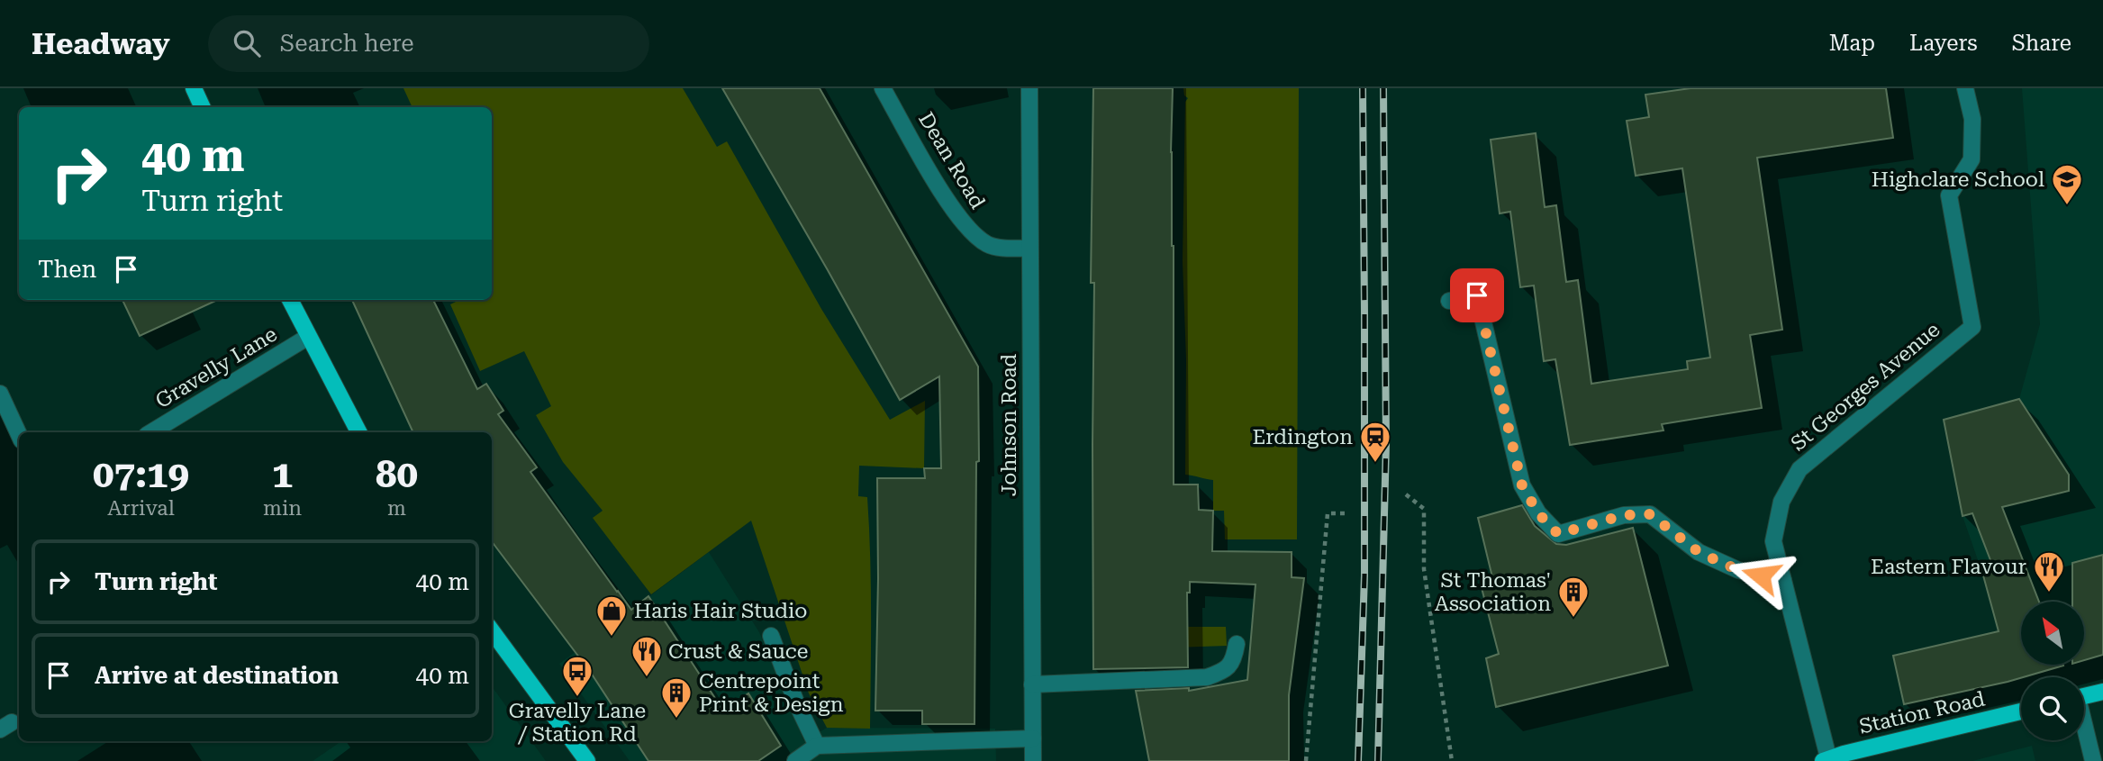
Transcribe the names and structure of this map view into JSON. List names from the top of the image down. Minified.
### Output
{"streets":{"main road":["Gravelly Lane","Station Road"],"street":["Dean Road","St Georges Avenue","Johnson Road"]},"crossings":[["Dean Road","Johnson Road"],["St Georges Avenue","Station Road"]],"places":{"school or university":["Highclare School"],"station":["Erdington"],"restaurant":["Eastern Flavour","Crust & Sauce"],"building":["St Thomas' Association","Centrepoint Print & Design"],"shop":["Haris Hair Studio"],"bus stop":["Gravelly Lane / Station Rd"]},"north":"top left","page":{"header":"Headway","search":"Search here","nav":["Map","Layers","Share"],"turn":["40 m","Turn right"],"then":"Then","eta":["07:19","Arrival","1","min","80","m"],"list":[{"name":"Turn right","value":"40 m"},{"name":"Arrive at destination","value":"40 m"}]}}
